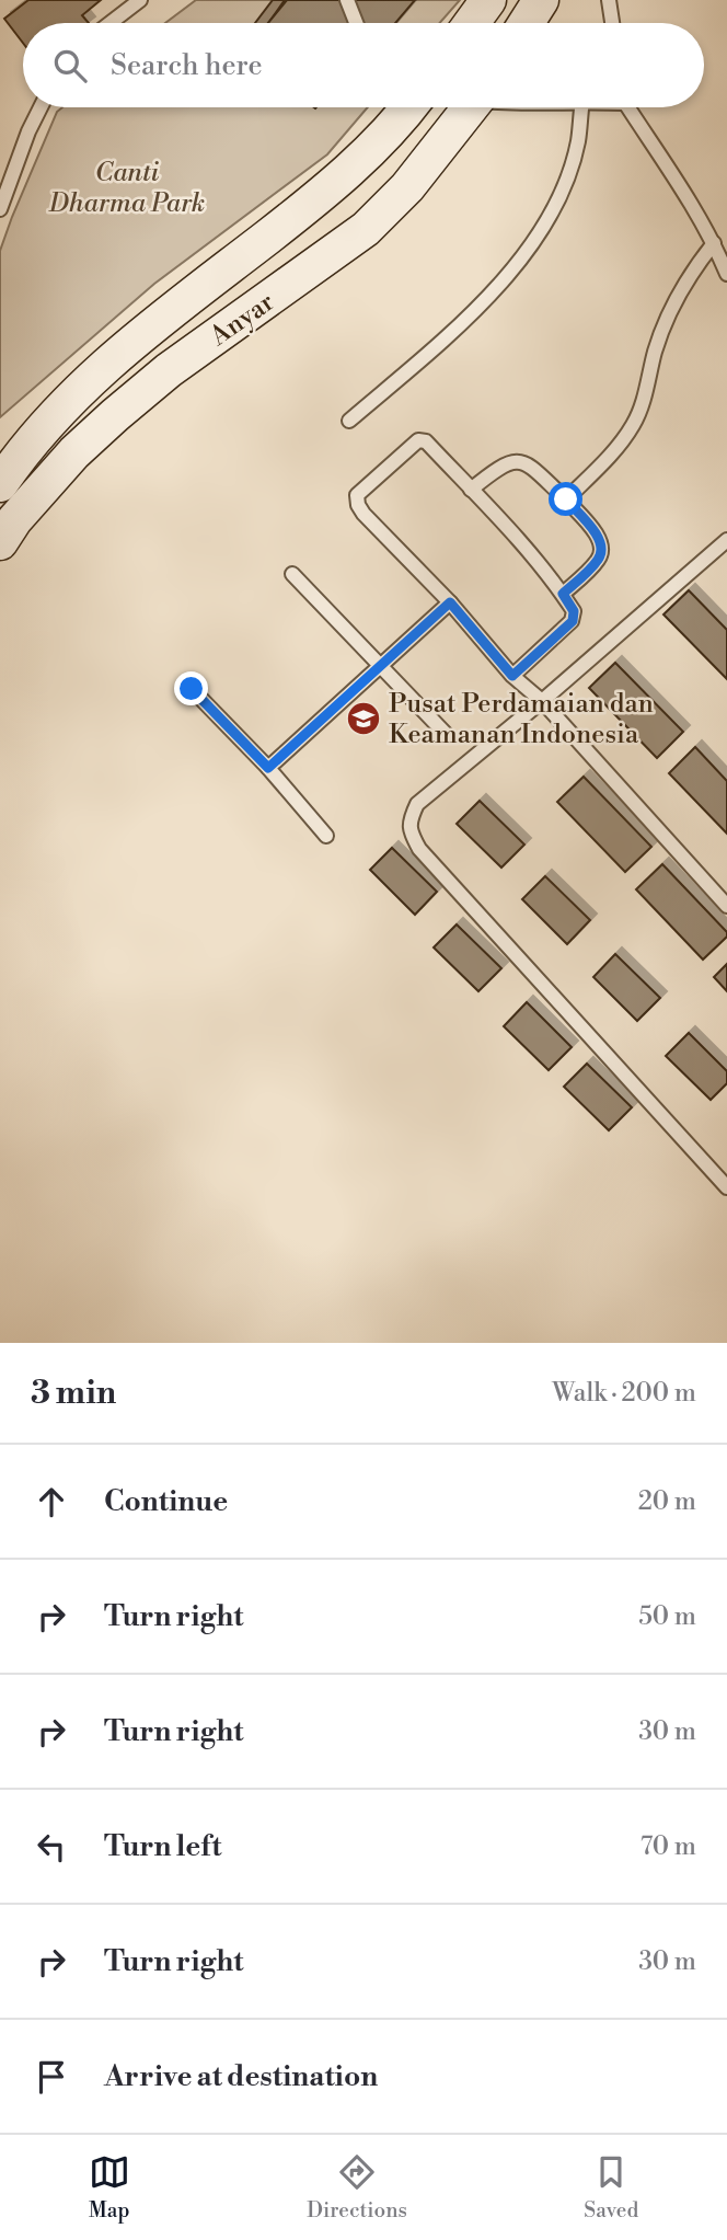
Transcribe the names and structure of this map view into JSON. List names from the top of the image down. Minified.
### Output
{"streets":{"street":["Anyar"]},"parks":["Canti Dharma Park"],"places":{"school or university":["Pusat Perdamaian dan Keamanan Indonesia"]},"page":{"search":"Search here","heading":["3 min","Walk · 200 m"],"list":[["Continue","20 m"],["Turn right","50 m"],["Turn right","30 m"],["Turn left","70 m"],["Turn right","30 m"],"Arrive at destination"],"nav":["Map","Directions","Saved"]}}
